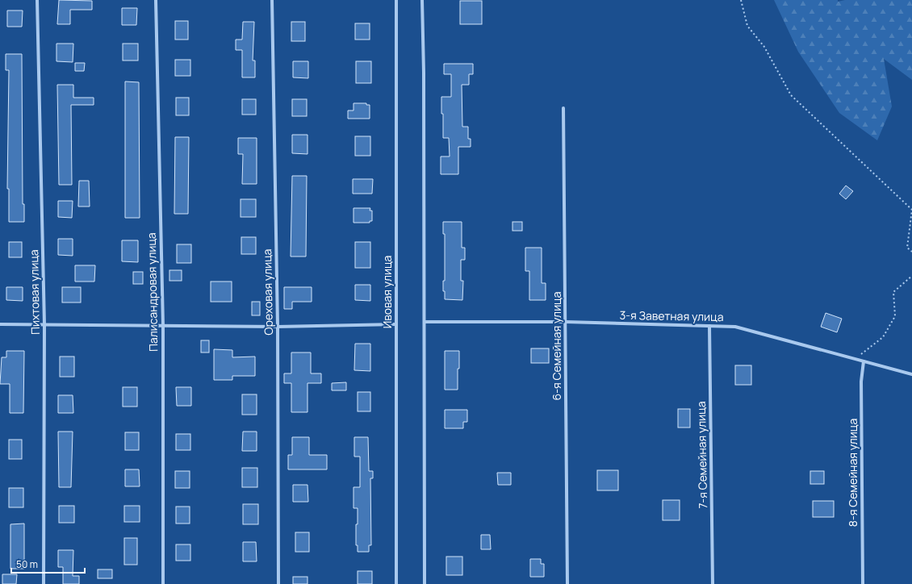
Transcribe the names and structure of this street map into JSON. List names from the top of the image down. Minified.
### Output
{"streets":{"street":["Пихтовая улица","Палисандровая улица","Ореховая улица","Ивовая улица","3-я Заветная улица","6-я Семейная улица","7-я Семейная улица","8-я Семейная улица"]},"crossings":[["3-я Заветная улица","6-я Семейная улица"],["3-я Заветная улица","7-я Семейная улица"],["3-я Заветная улица","8-я Семейная улица"]],"scale_bar":"50 m"}
